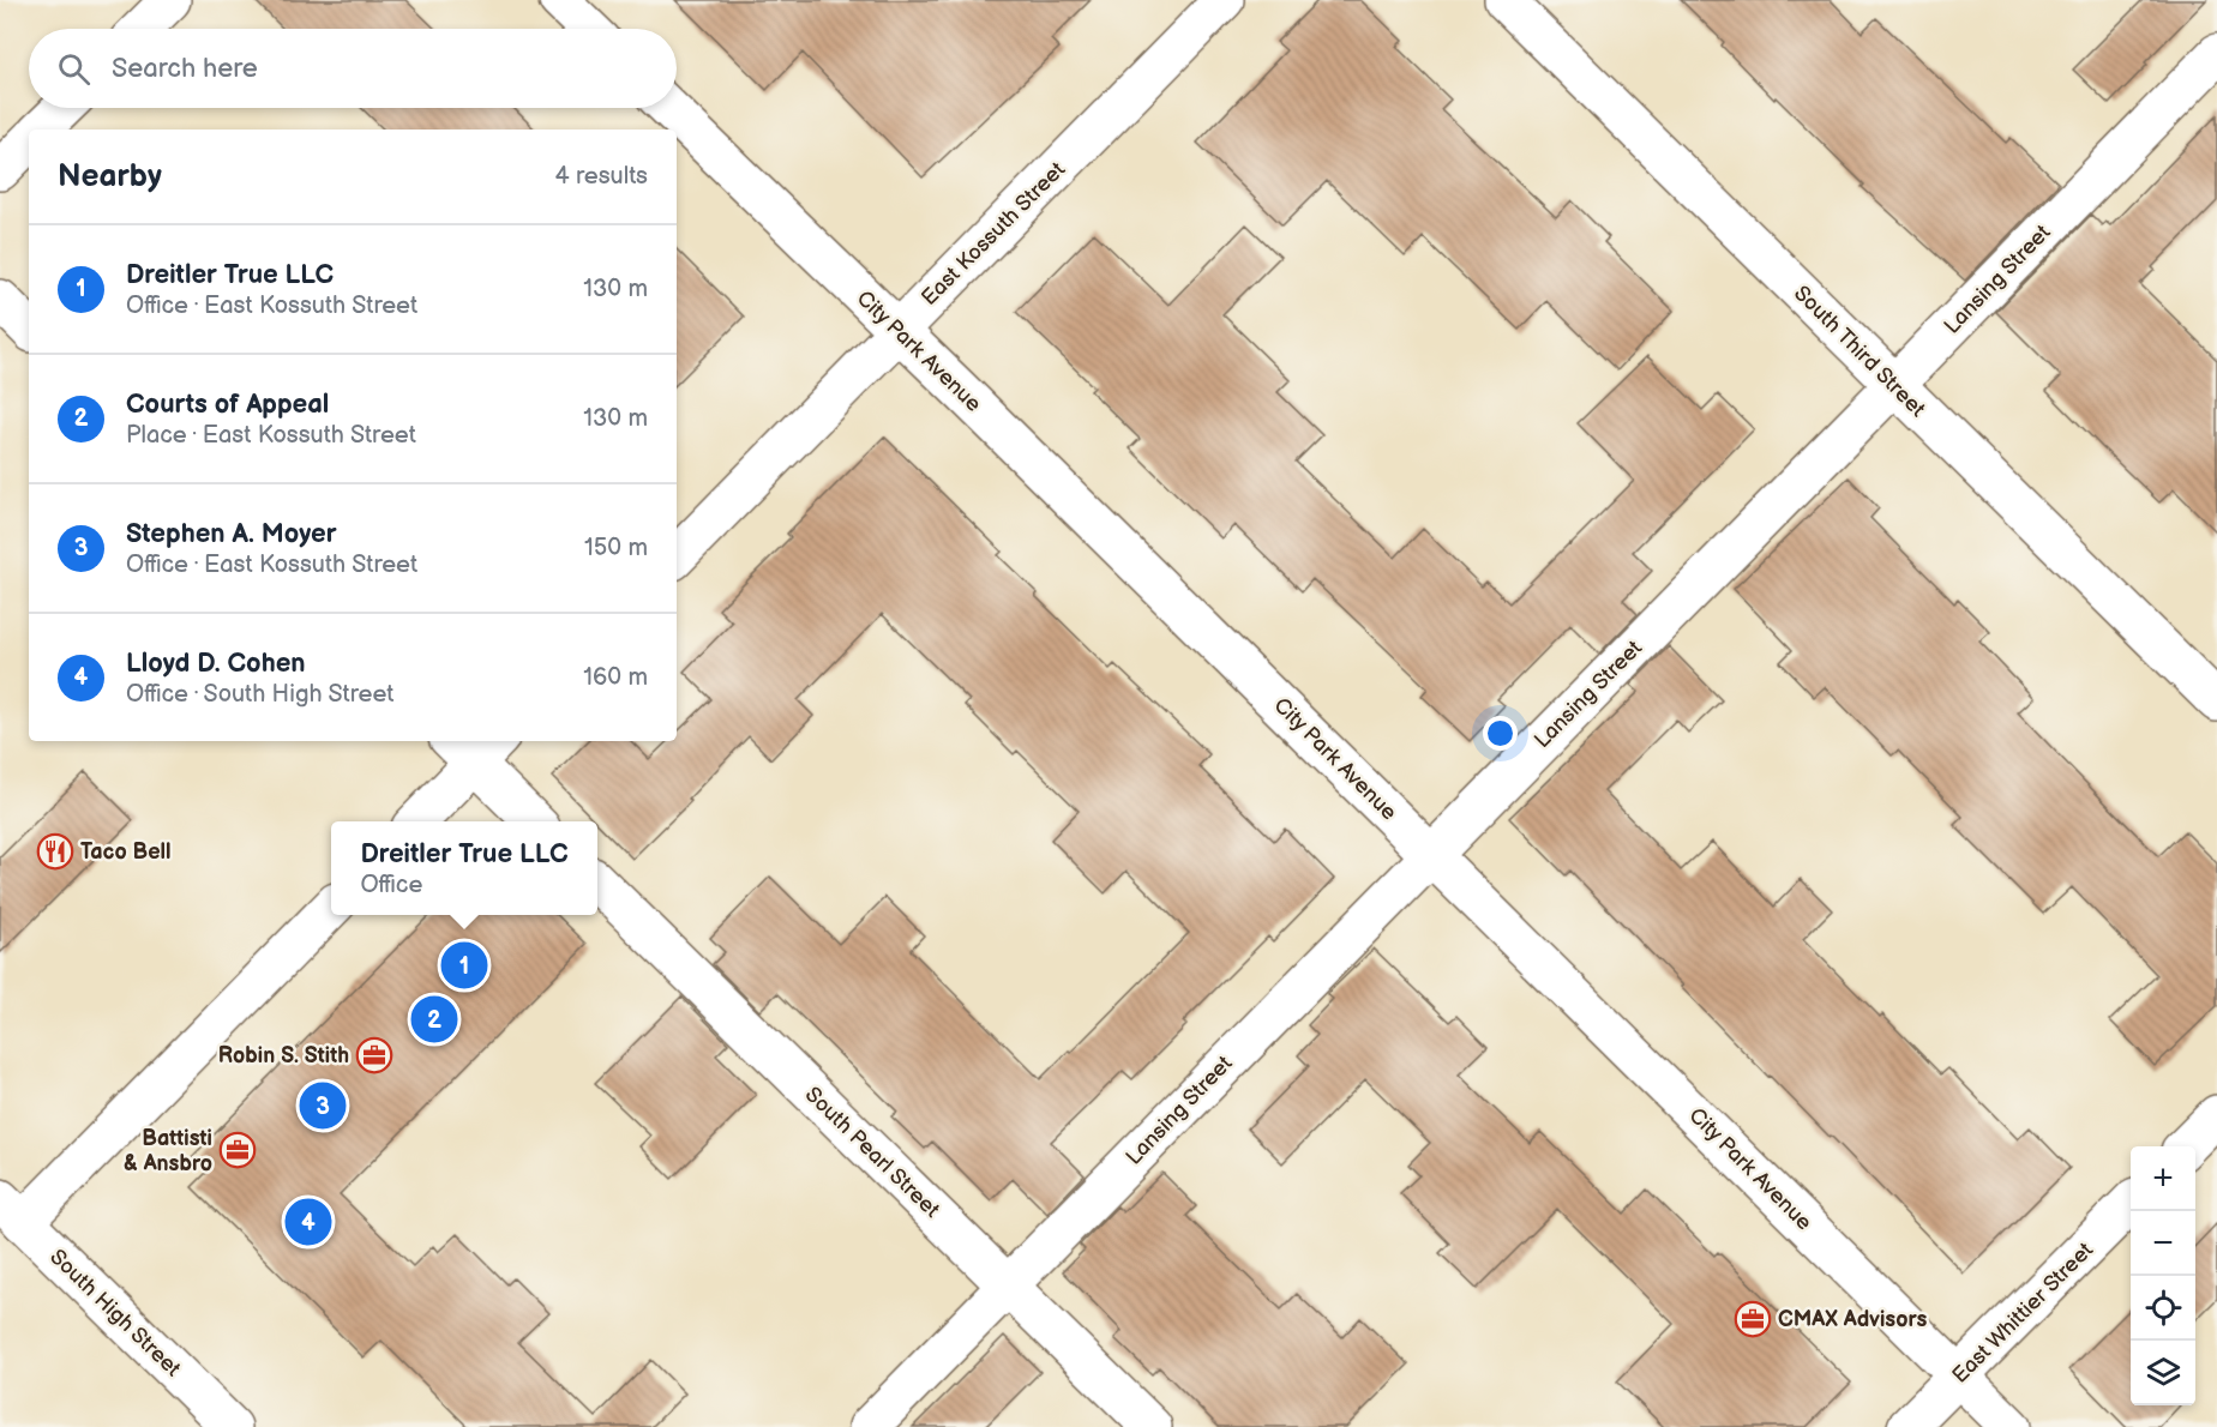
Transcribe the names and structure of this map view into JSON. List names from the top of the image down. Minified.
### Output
{"streets":{"street":["East Kossuth Street","Lansing Street","City Park Avenue","South Third Street","South Pearl Street","South High Street","East Whittier Street"]},"crossings":[["East Kossuth Street","City Park Avenue"],["Lansing Street","City Park Avenue"],["Lansing Street","South Third Street"],["Lansing Street","South Pearl Street"],["City Park Avenue","East Whittier Street"]],"places":{"restaurant":["Taco Bell"],"office":["Robin S. Stith","Battisti & Ansbro","CMAX Advisors"]},"page":{"search":"Search here","heading":["Nearby","4 results"],"list":[{"mark":"1","name":"Dreitler True LLC","note":"Office · East Kossuth Street","value":"130 m"},{"mark":"2","name":"Courts of Appeal","note":"Place · East Kossuth Street","value":"130 m"},{"mark":"3","name":"Stephen A. Moyer","note":"Office · East Kossuth Street","value":"150 m"},{"mark":"4","name":"Lloyd D. Cohen","note":"Office · South High Street","value":"160 m"}],"popup":["Dreitler True LLC","Office"],"pins":["1","2","3","4"],"map_buttons":["+","−"]}}
